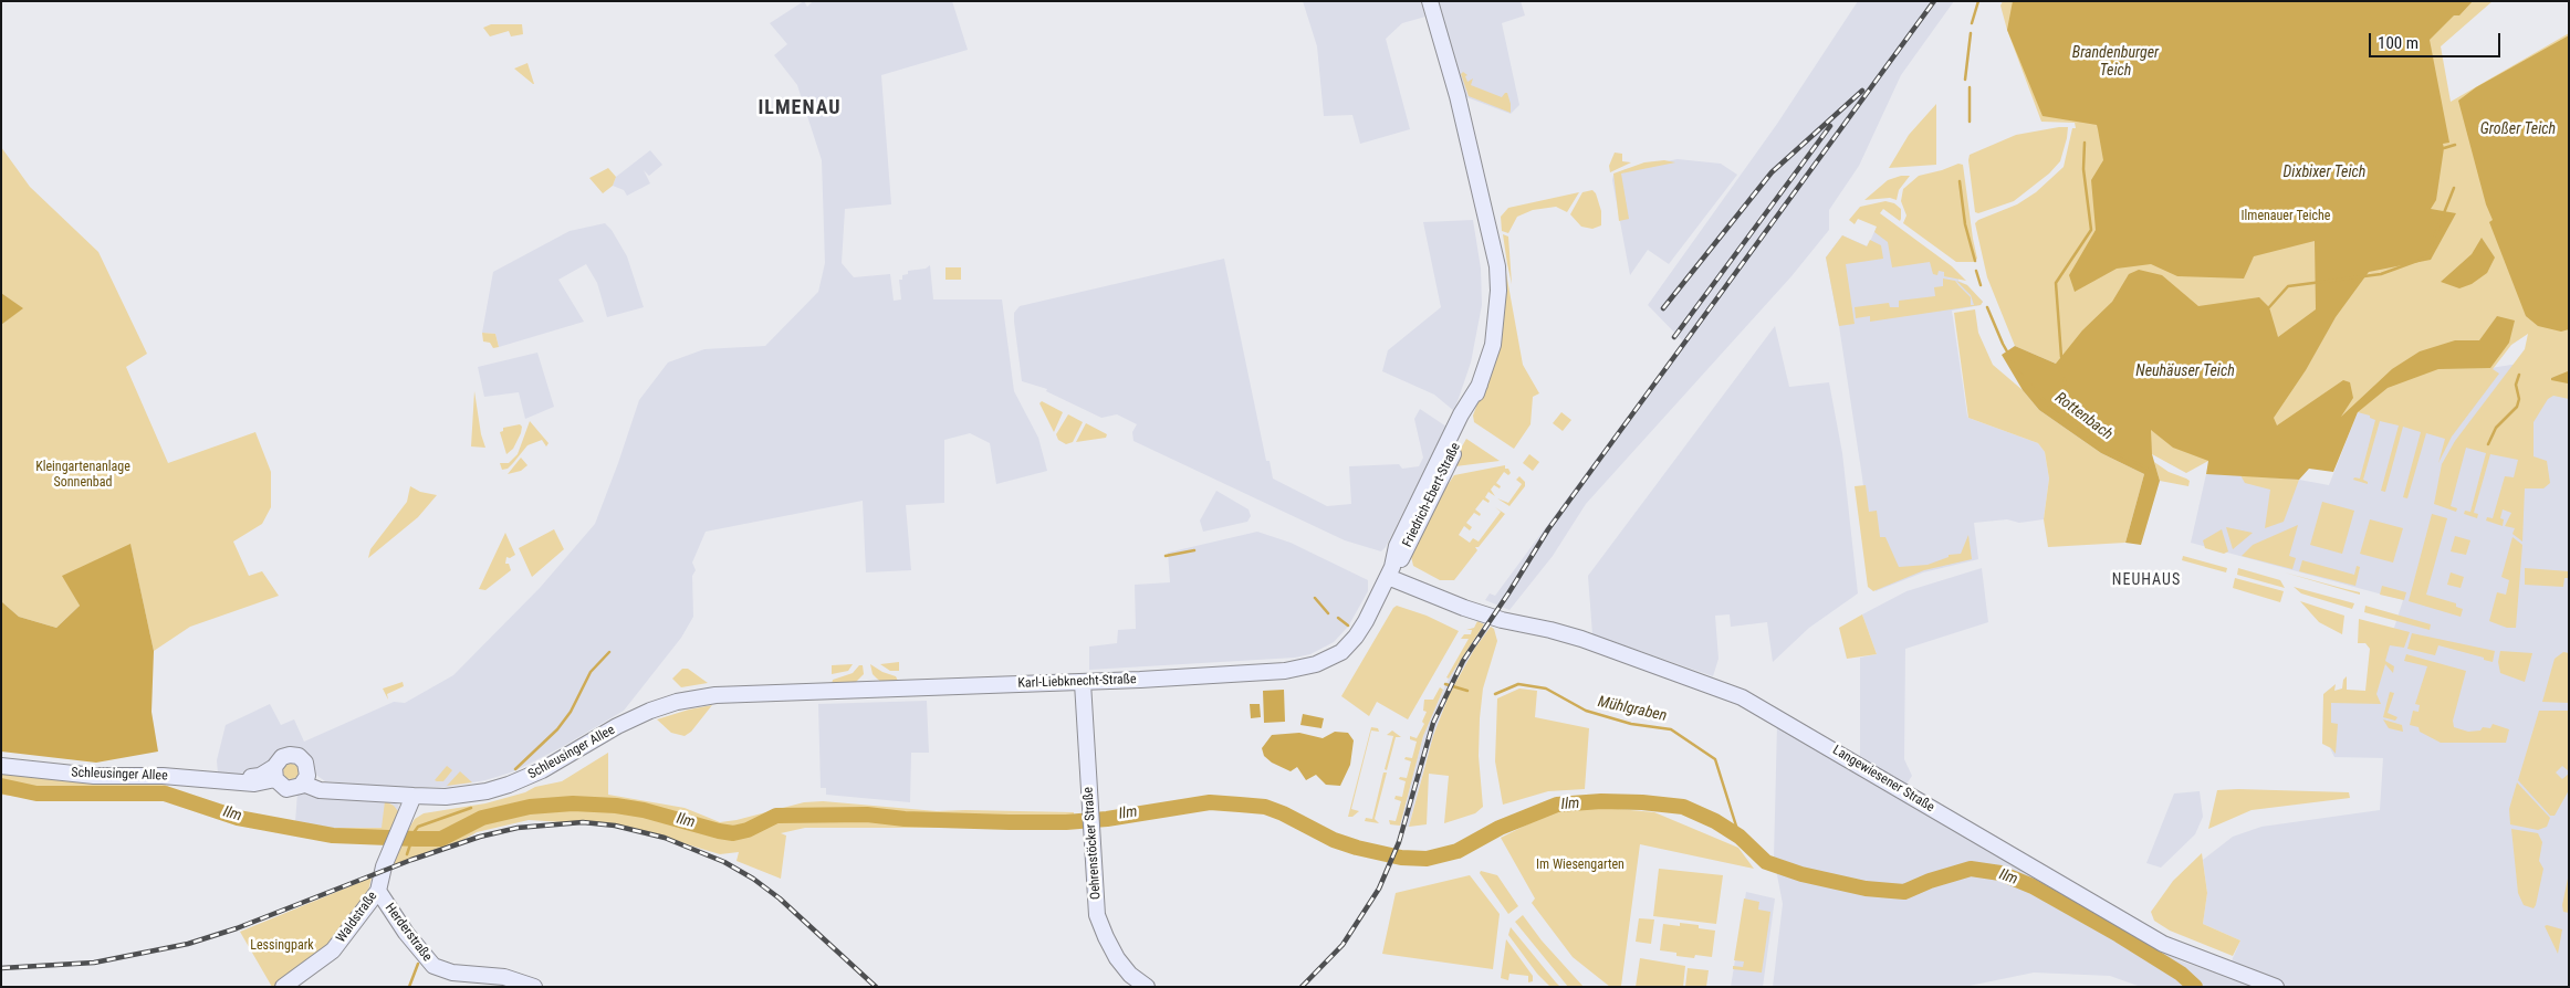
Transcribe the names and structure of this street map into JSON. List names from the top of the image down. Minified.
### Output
{"streets":{"main road":["Friedrich-Ebert-Straße","Karl-Liebknecht-Straße","Schleusinger Allee","Langewiesener Straße","Oehrenstöcker Straße","Waldstraße","Herderstraße"]},"crossings":[["Friedrich-Ebert-Straße","Karl-Liebknecht-Straße"],["Friedrich-Ebert-Straße","Langewiesener Straße"],["Karl-Liebknecht-Straße","Schleusinger Allee"],["Karl-Liebknecht-Straße","Langewiesener Straße"],["Karl-Liebknecht-Straße","Oehrenstöcker Straße"],["Schleusinger Allee","Waldstraße"],["Waldstraße","Herderstraße"]],"districts":["ILMENAU","NEUHAUS"],"water":["Brandenburger Teich","Großer Teich","Dixbixer Teich","Neuhäuser Teich","Rottenbach","Mühlgraben","Ilm"],"parks":["Ilmenauer Teiche","Kleingartenanlage Sonnenbad","Im Wiesengarten","Lessingpark"],"scale_bar":"100 m"}
